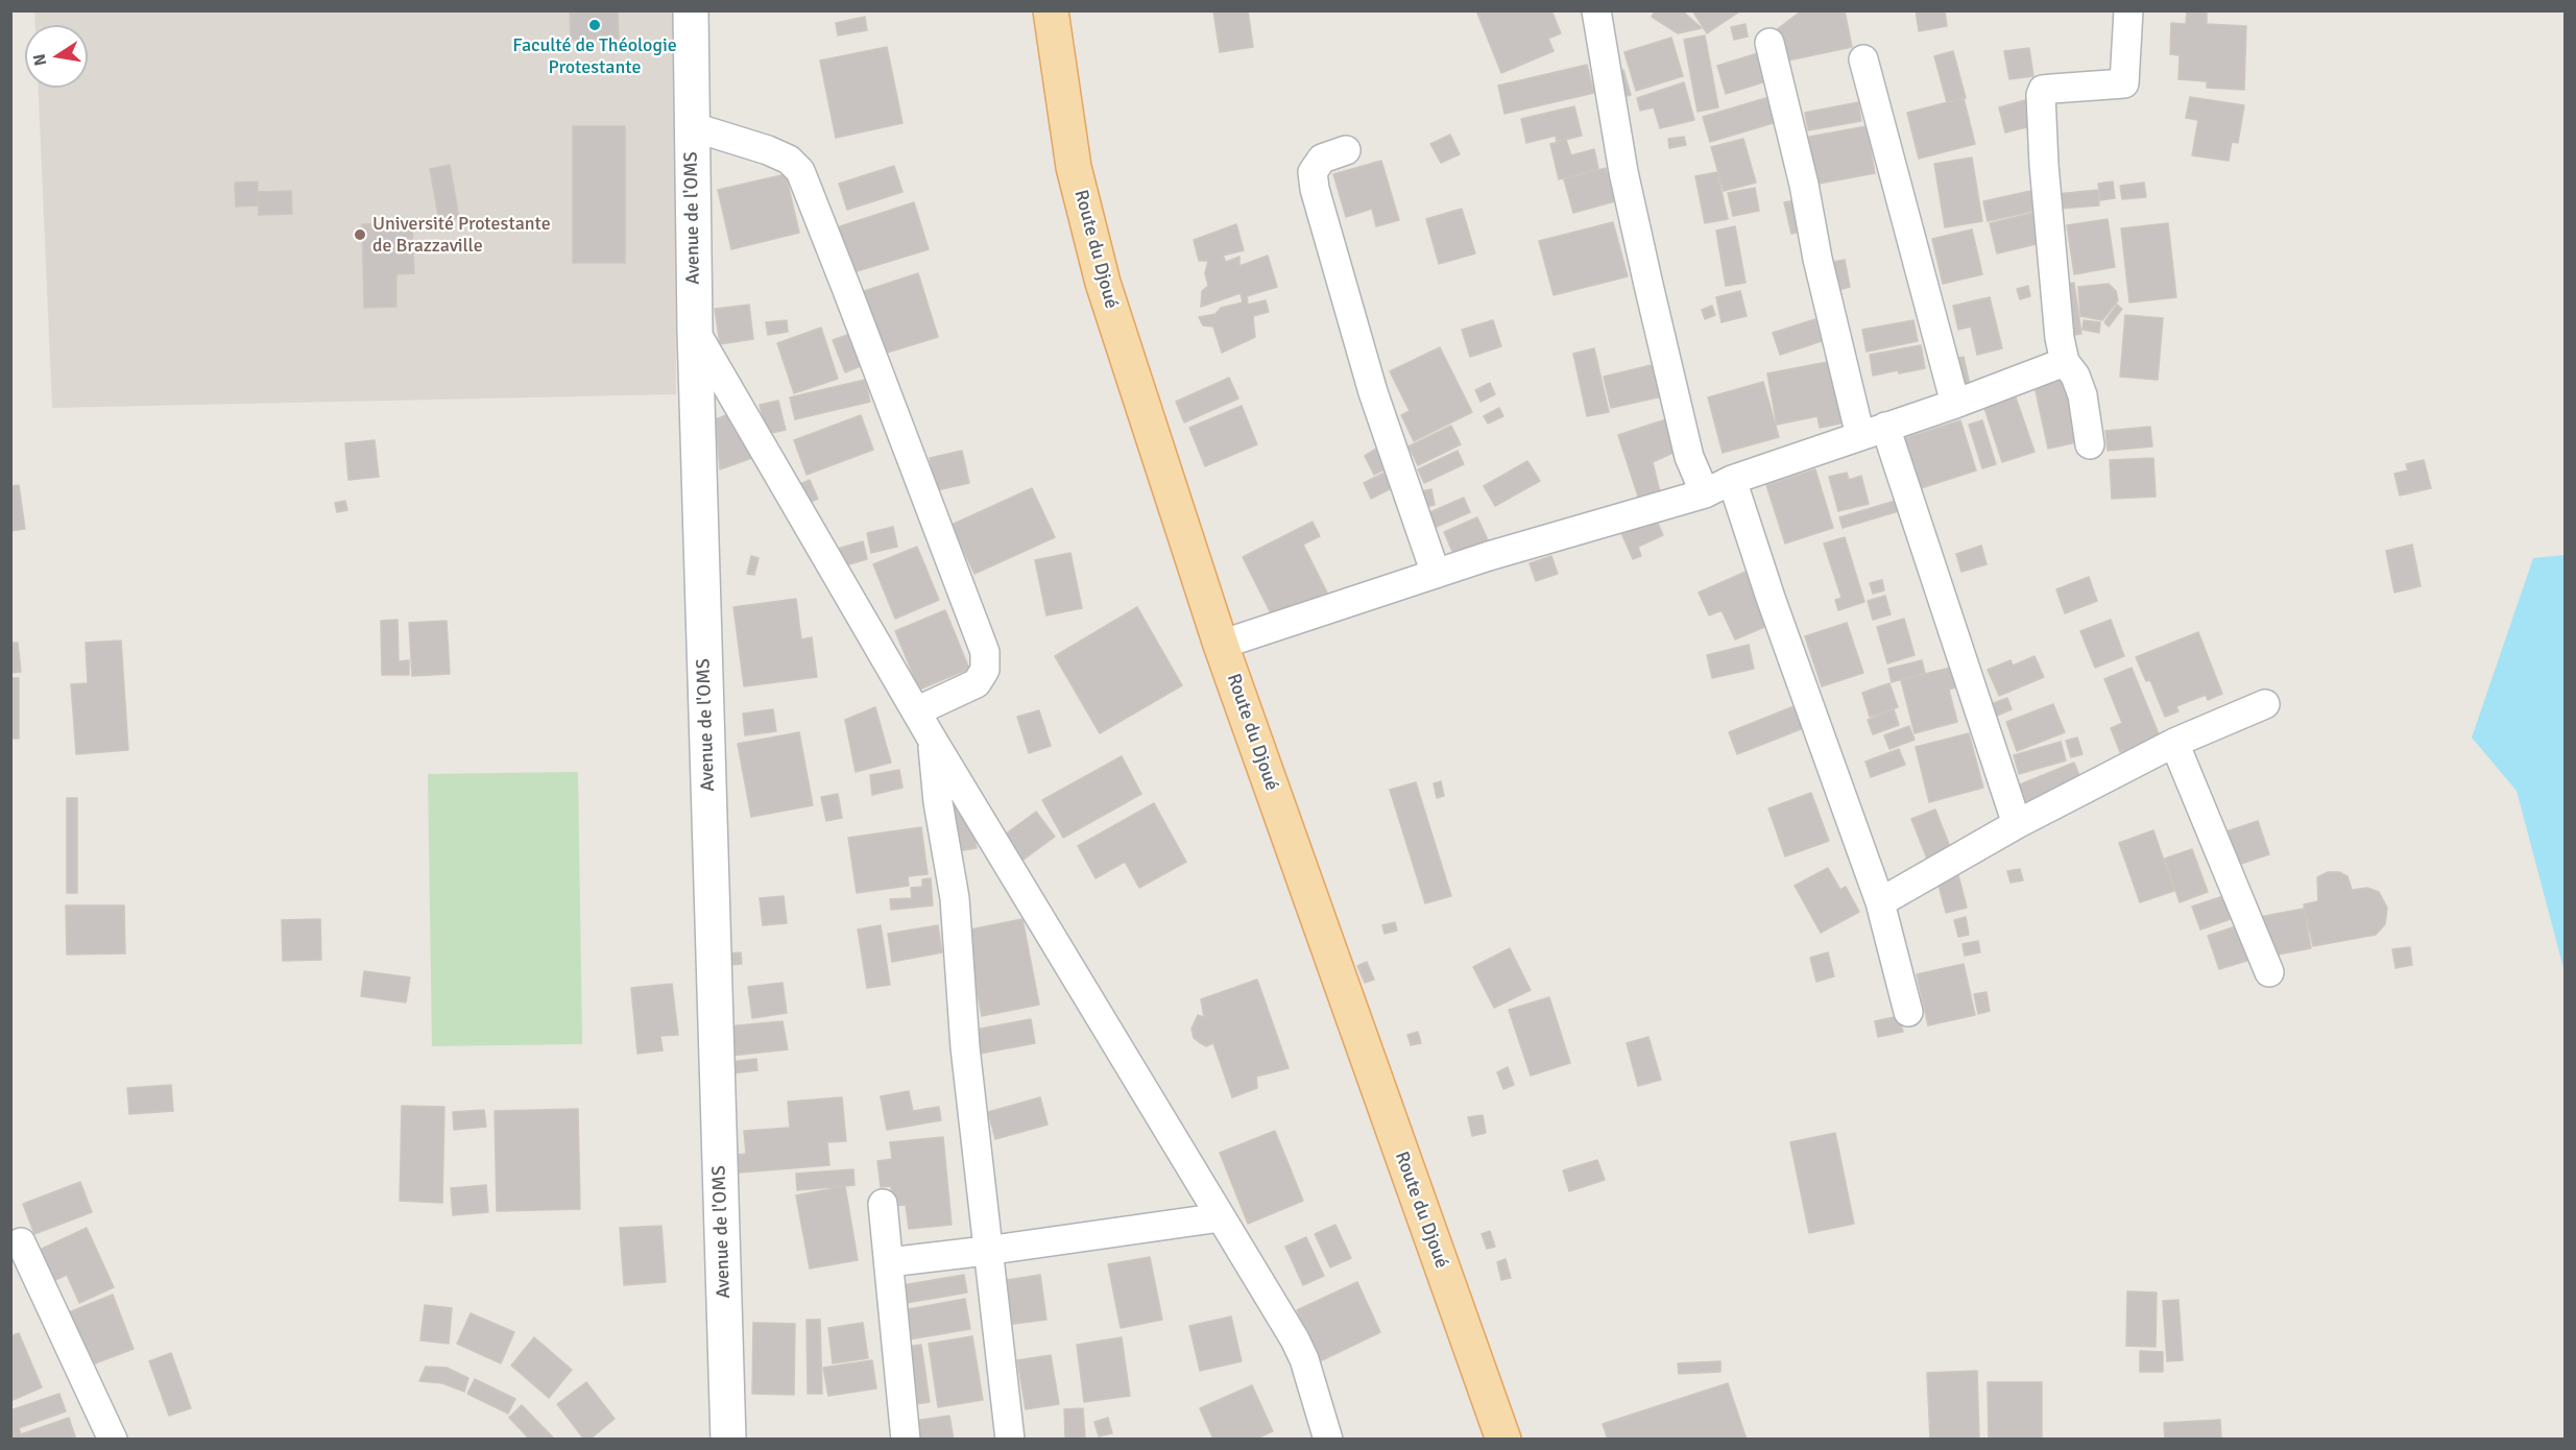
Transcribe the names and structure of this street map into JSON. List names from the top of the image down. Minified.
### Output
{"streets":{"main road":["Route du Djoué"],"street":["Avenue de l'OMS"]},"places":["Faculté de Théologie Protestante","Université Protestante de Brazzaville"],"north":"left"}
